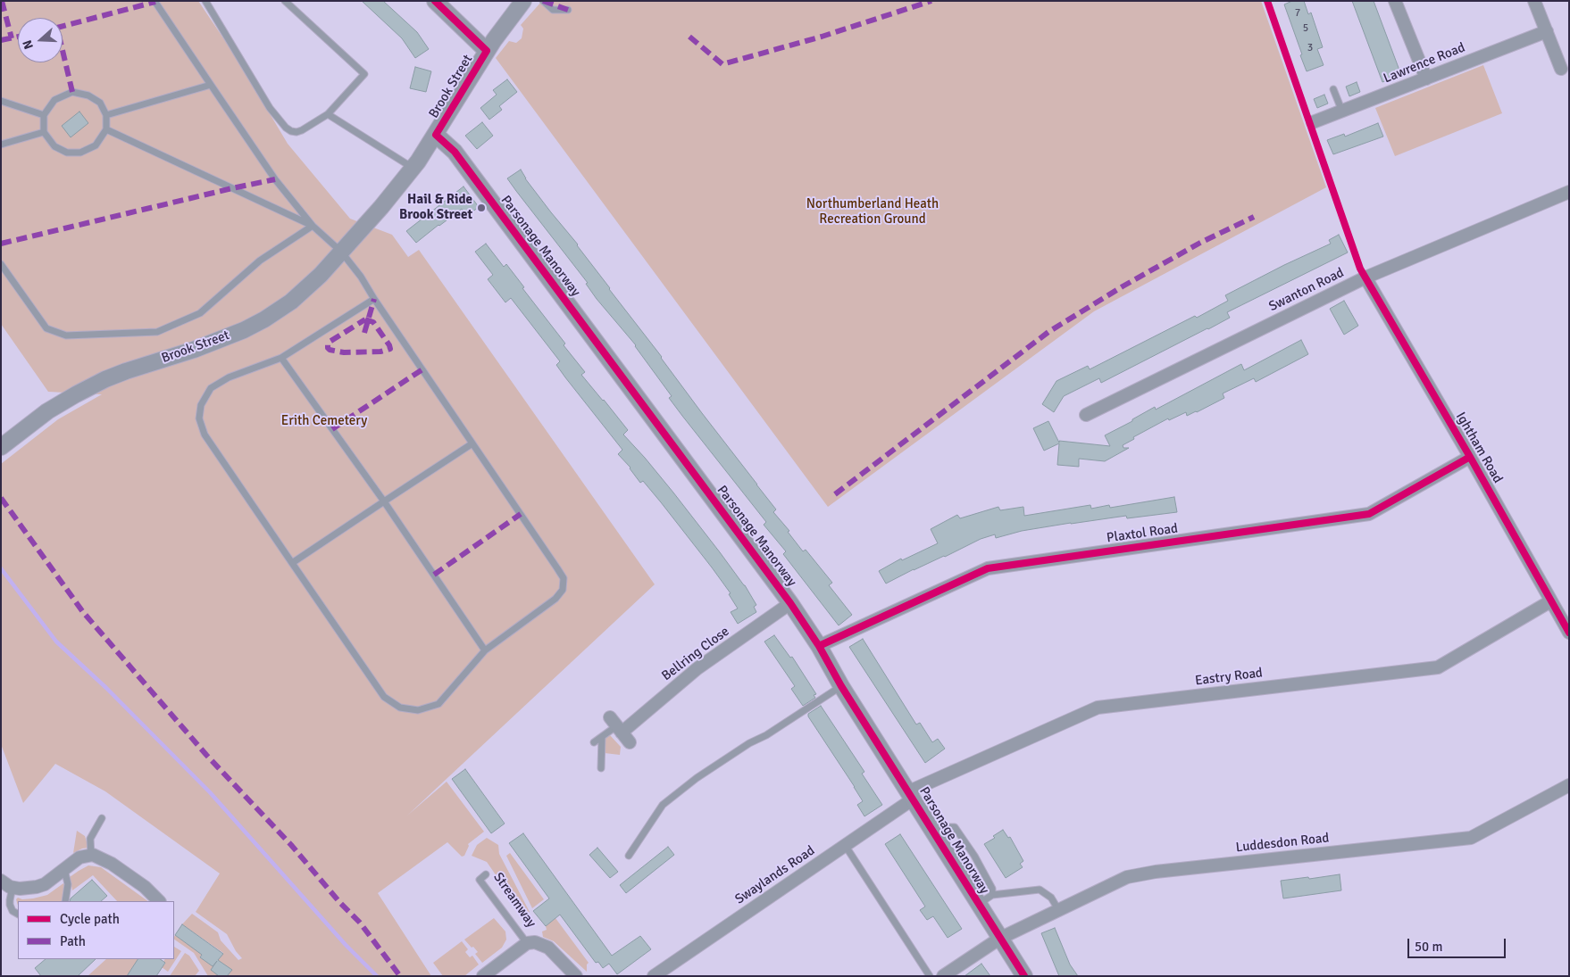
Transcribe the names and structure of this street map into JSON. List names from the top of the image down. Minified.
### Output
{"streets":{"street":["Lawrence Road","Brook Street","Parsonage Manorway","Swanton Road","Ightham Road","Plaxtol Road","Bellring Close","Eastry Road","Luddesdon Road","Swaylands Road","Streamway"]},"crossings":[["Brook Street","Parsonage Manorway"],["Parsonage Manorway","Plaxtol Road"],["Parsonage Manorway","Bellring Close"],["Parsonage Manorway","Eastry Road"],["Parsonage Manorway","Luddesdon Road"],["Parsonage Manorway","Swaylands Road"],["Swanton Road","Ightham Road"],["Ightham Road","Plaxtol Road"],["Ightham Road","Eastry Road"],["Eastry Road","Swaylands Road"]],"parks":["Northumberland Heath Recreation Ground","Erith Cemetery"],"places":["Hail & Ride Brook Street"],"house_numbers":["7","5","3"],"legend":["Cycle path","Path"],"scale_bar":"50 m","north":"left"}
